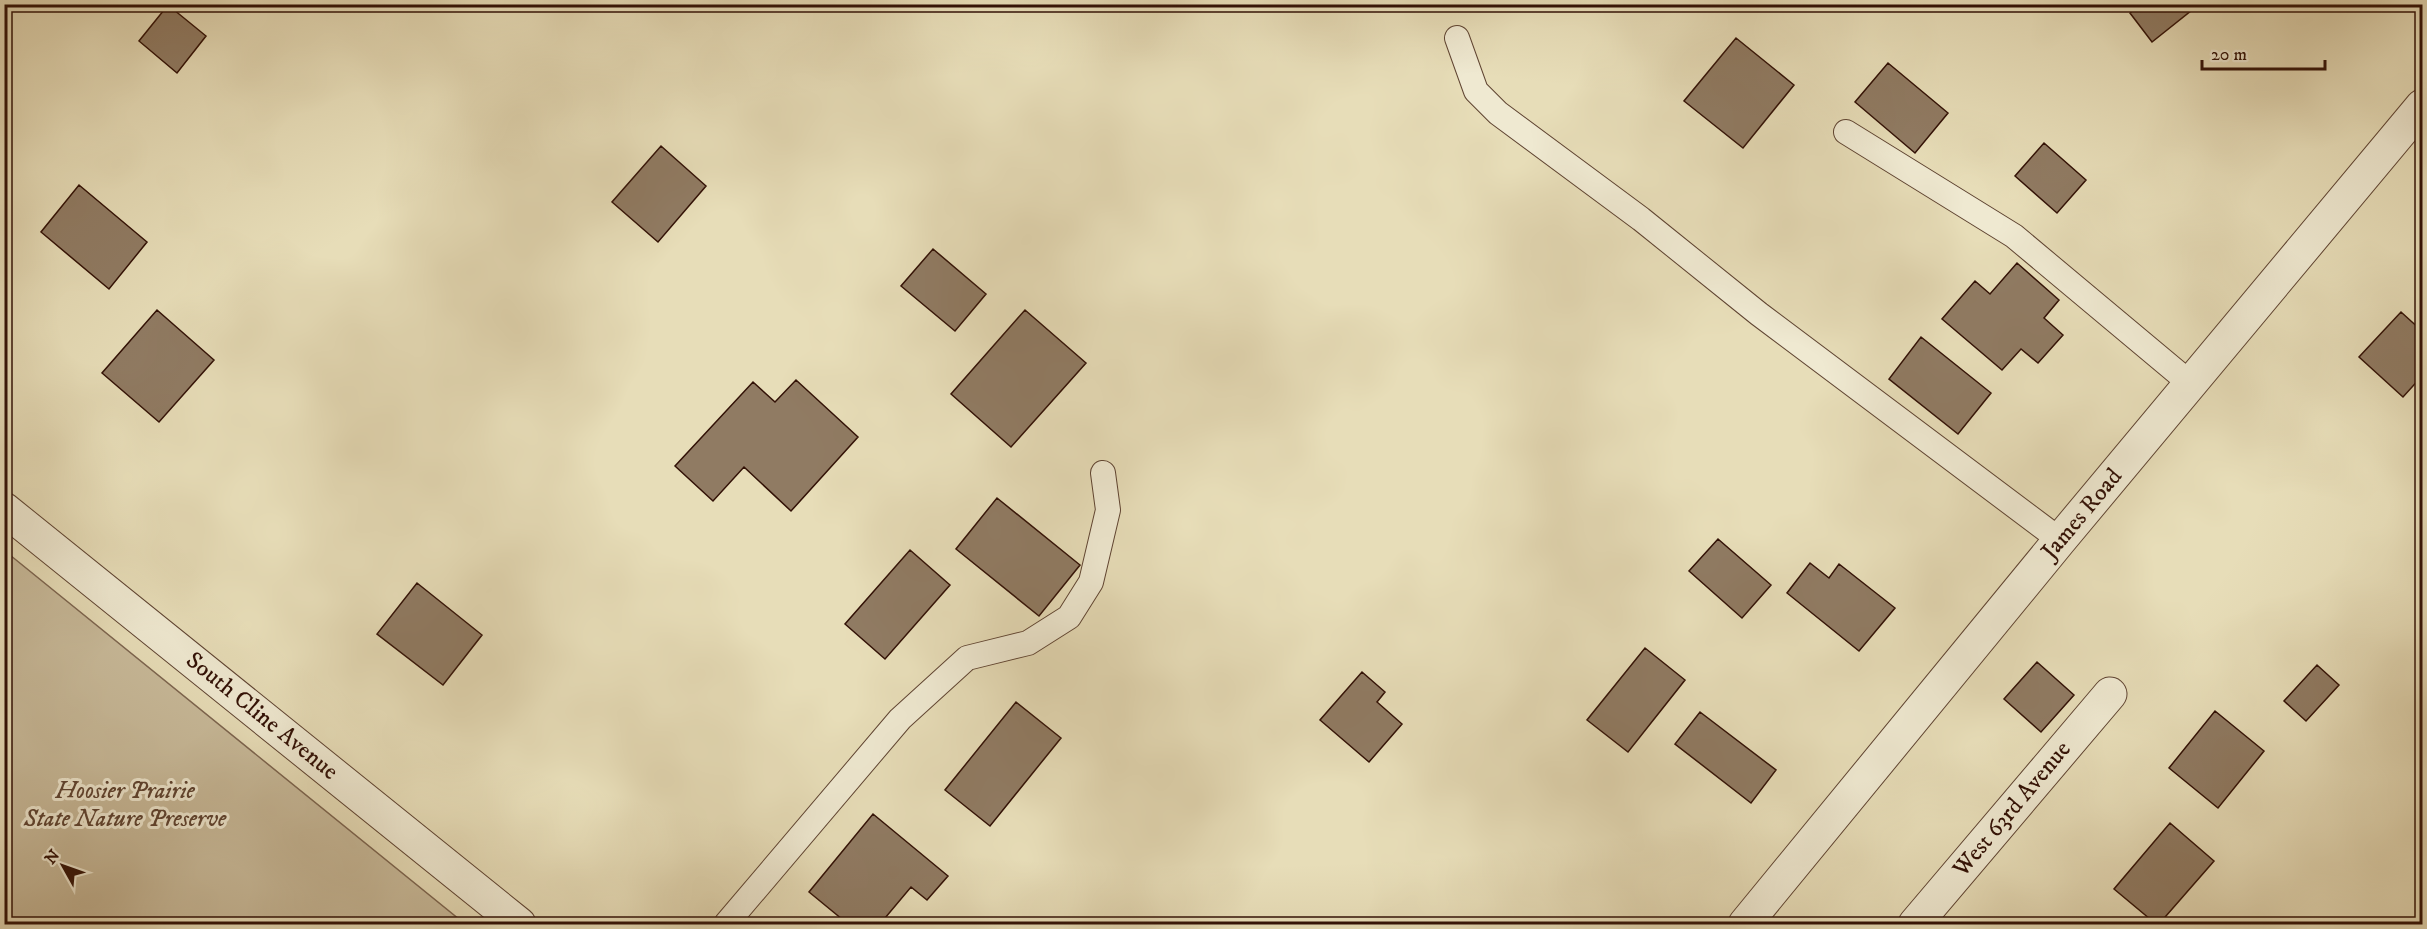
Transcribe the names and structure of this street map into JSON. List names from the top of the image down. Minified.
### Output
{"streets":{"street":["James Road","South Cline Avenue","West 63rd Avenue"]},"parks":["Hoosier Prairie State Nature Preserve"],"scale_bar":"20 m","north":"top left"}
